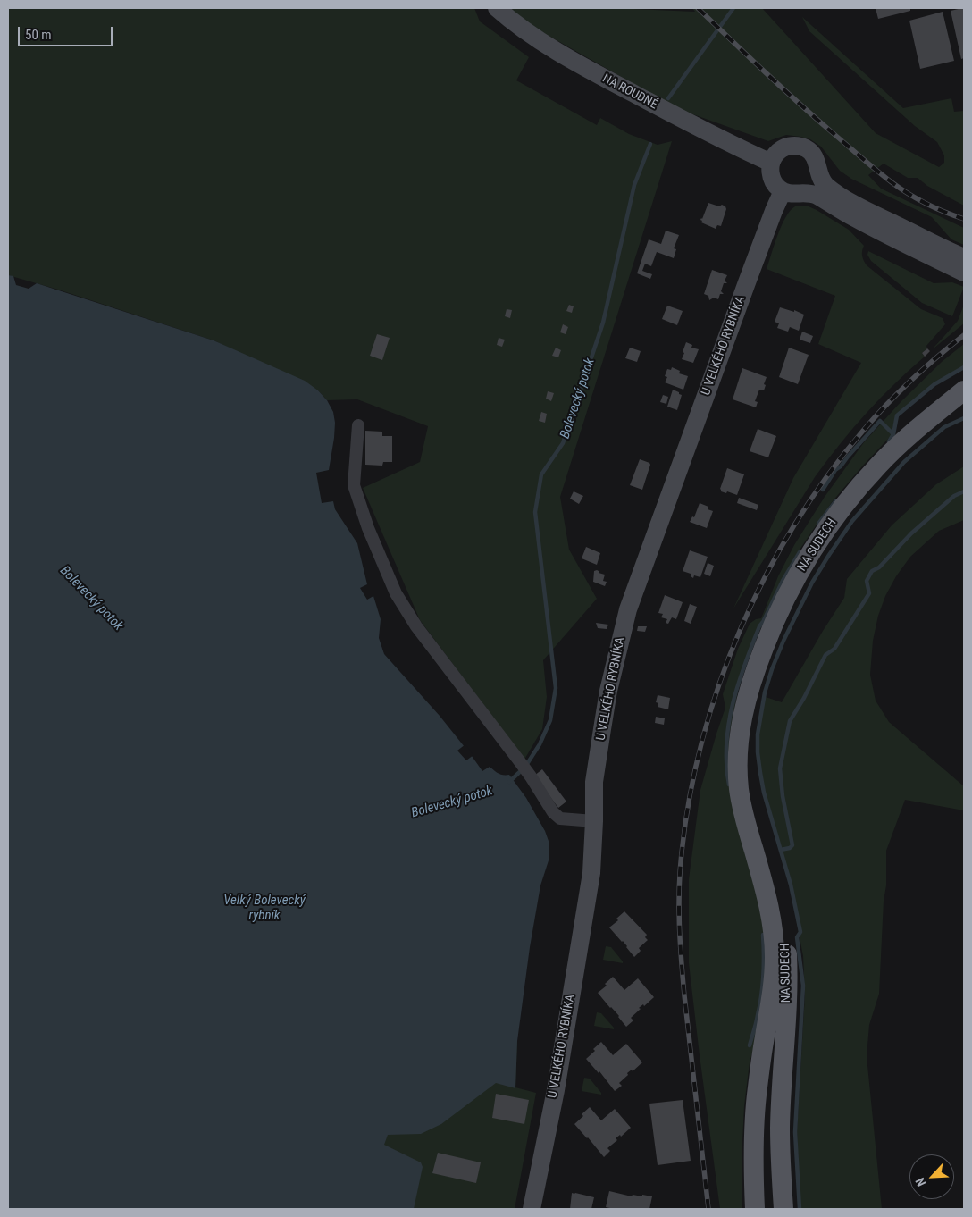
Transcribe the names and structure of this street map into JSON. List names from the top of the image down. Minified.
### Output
{"streets":{"main road":["NA SUDECH"],"street":["NA ROUDNÉ","U VELKÉHO RYBNÍKA"]},"crossings":[["NA ROUDNÉ","U VELKÉHO RYBNÍKA"]],"water":["Bolevecký potok","Velký Bolevecký rybník"],"scale_bar":"50 m","north":"bottom left"}
